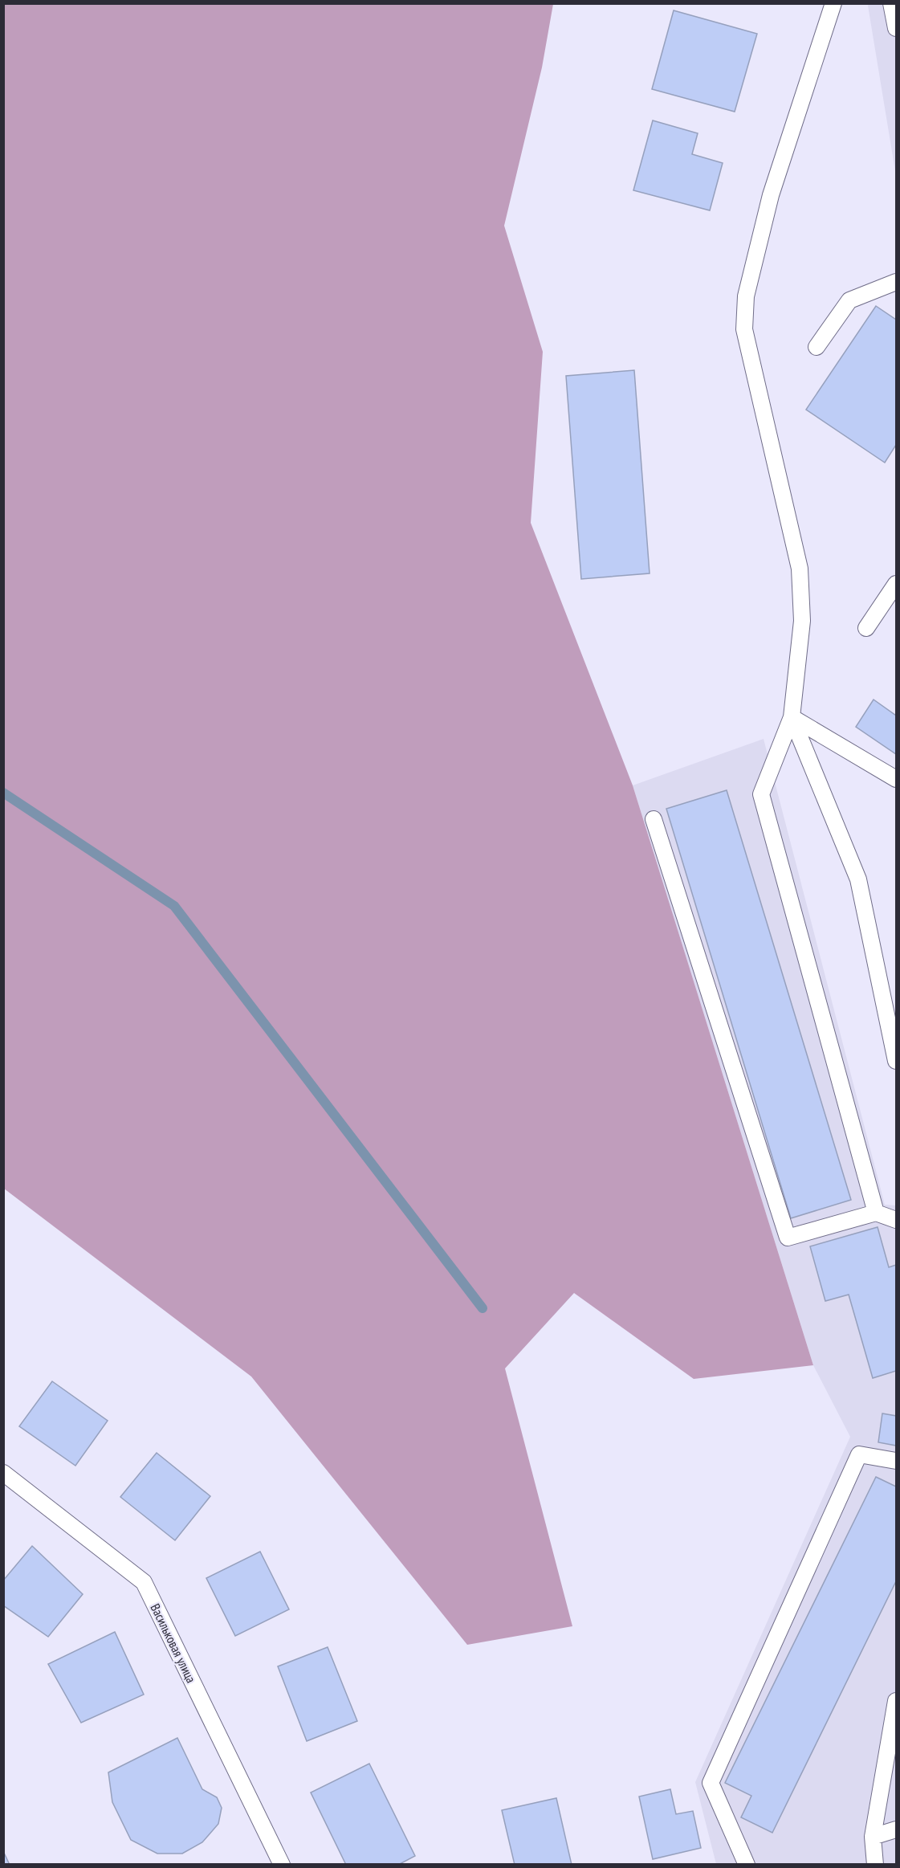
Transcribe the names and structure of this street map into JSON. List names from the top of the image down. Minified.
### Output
{"streets":{"lane":["Васильковая улица"]}}
